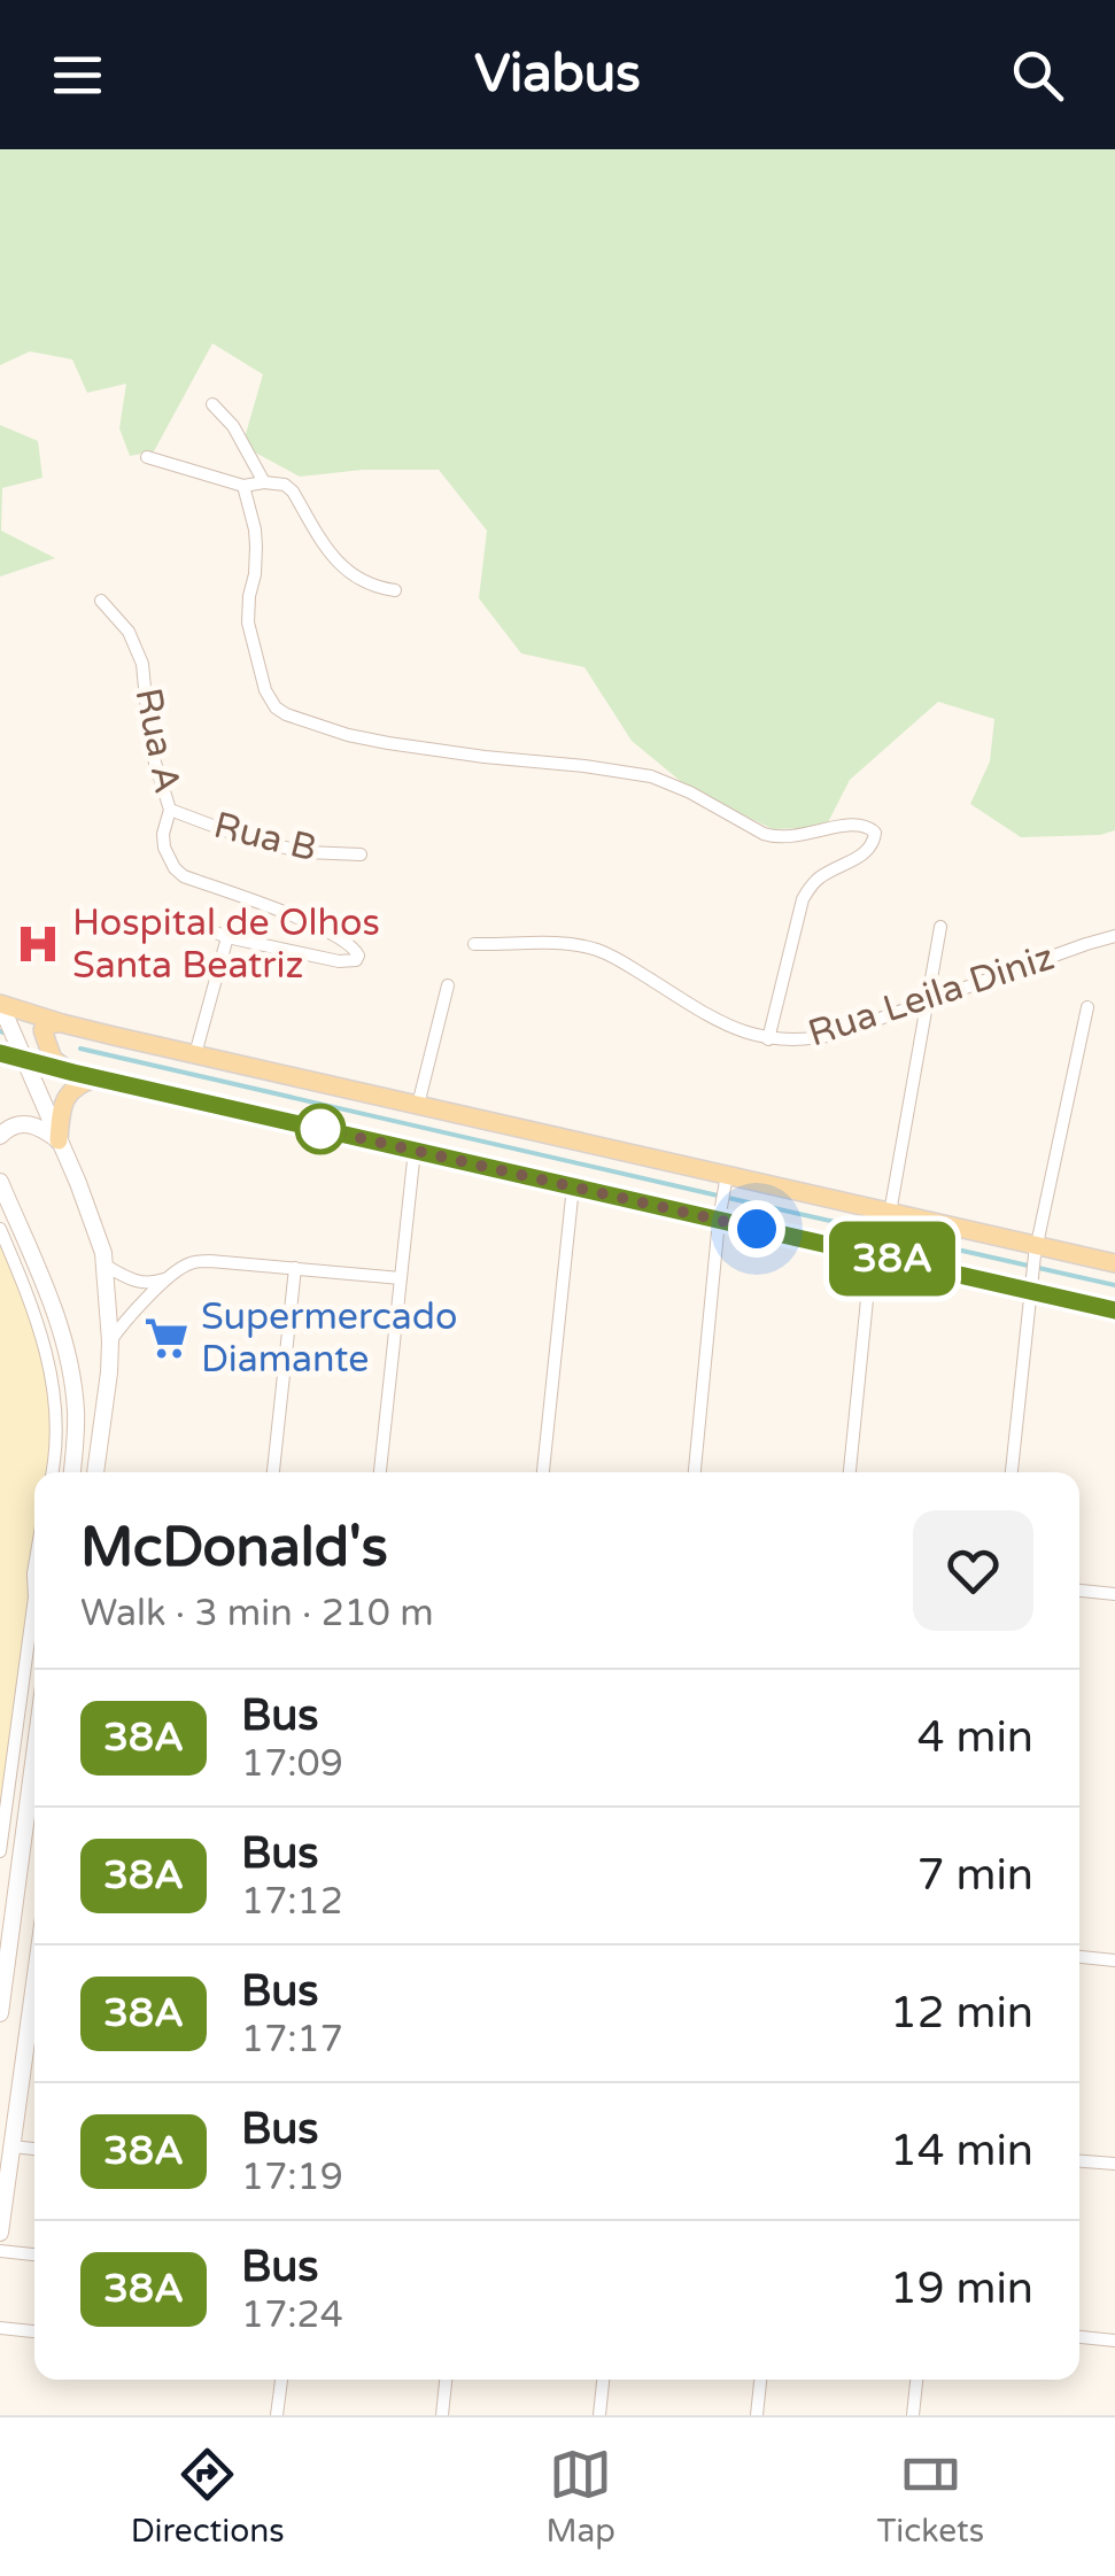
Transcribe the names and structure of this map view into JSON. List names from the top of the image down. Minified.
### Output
{"streets":{"street":["Rua A","Rua B","Rua Leila Diniz"]},"crossings":[["Rua A","Rua B"]],"places":{"hospital":["Hospital de Olhos Santa Beatriz"],"supermarket":["Supermercado Diamante"]},"lines":["bus line 38A"],"page":{"header":"Viabus","on_map":"38A","heading":["McDonald's","Walk · 3 min · 210 m"],"list":[{"mark":"38A","name":"Bus","note":"17:09","value":"4 min"},{"mark":"38A","name":"Bus","note":"17:12","value":"7 min"},{"mark":"38A","name":"Bus","note":"17:17","value":"12 min"},{"mark":"38A","name":"Bus","note":"17:19","value":"14 min"},{"mark":"38A","name":"Bus","note":"17:24","value":"19 min"}],"tabs":["Directions","Map","Tickets"]}}
